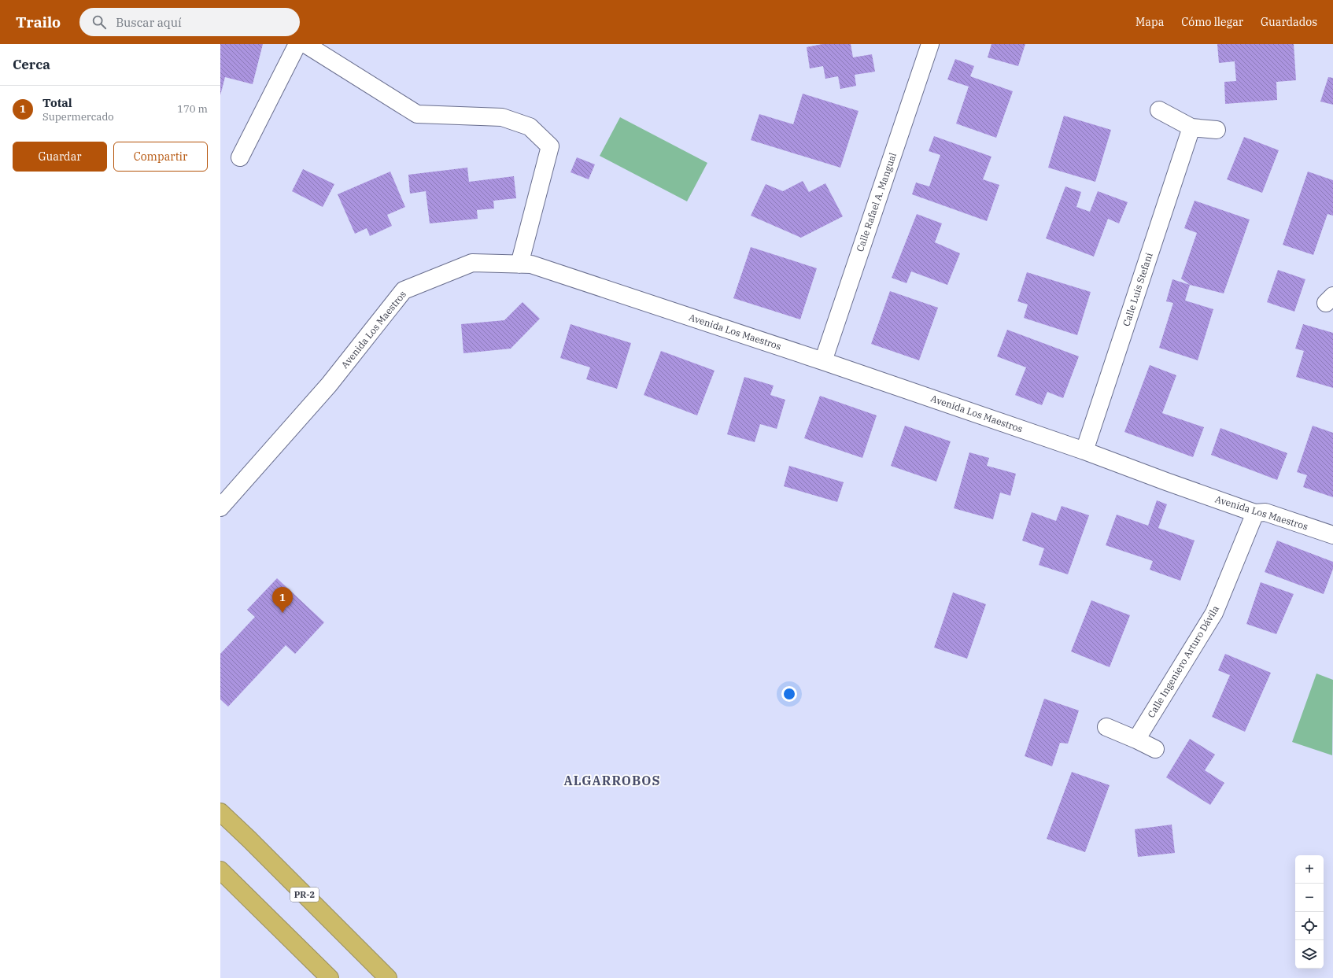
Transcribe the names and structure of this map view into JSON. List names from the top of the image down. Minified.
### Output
{"streets":{"highway":["PR-2"],"street":["Calle Rafael A. Mangual","Calle Luis Stefani","Avenida Los Maestros","Calle Ingeniero Arturo Dávila"]},"crossings":[["Calle Rafael A. Mangual","Avenida Los Maestros"],["Calle Luis Stefani","Avenida Los Maestros"],["Avenida Los Maestros","Calle Ingeniero Arturo Dávila"]],"districts":["ALGARROBOS"],"page":{"header":"Trailo","search":"Buscar aquí","nav":["Mapa","Cómo llegar","Guardados"],"heading":"Cerca","list":[{"mark":"1","name":"Total","note":"Supermercado","value":"170 m"}],"buttons":["Guardar","Compartir"],"pins":"1","map_buttons":["+","−"]}}
